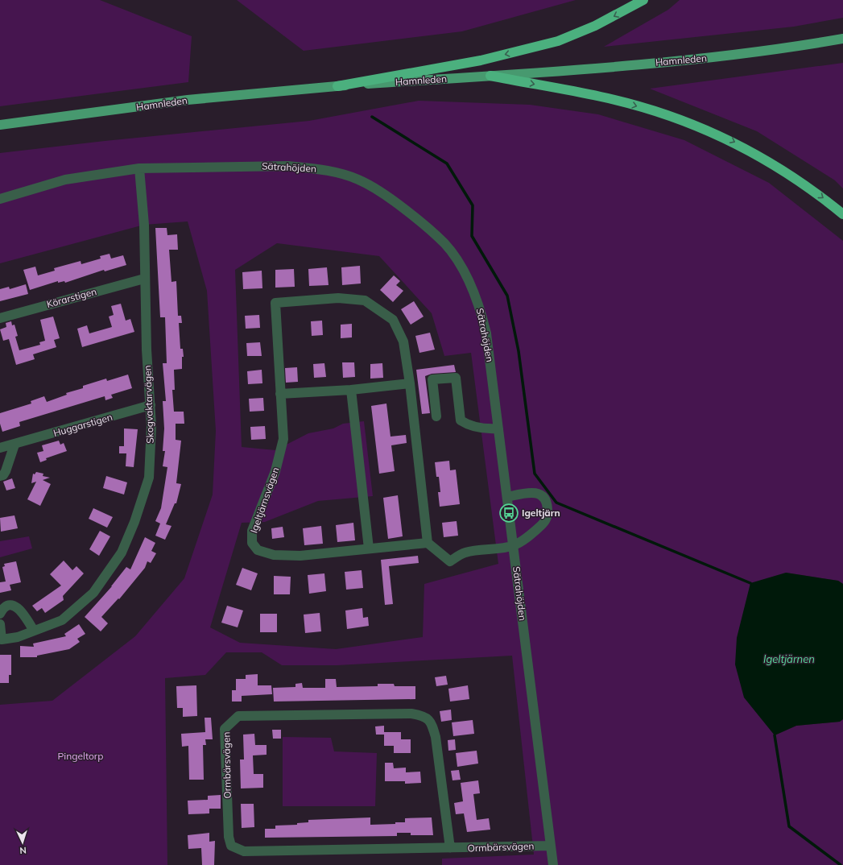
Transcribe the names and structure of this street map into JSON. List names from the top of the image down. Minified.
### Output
{"streets":{"main road":["Hamnleden"],"street":["Sätrahöjden","Körarstigen","Skogvaktarvägen","Huggarstigen","Igeltjärnsvägen","Ormbärsvägen"]},"crossings":[["Sätrahöjden","Skogvaktarvägen"],["Sätrahöjden","Ormbärsvägen"],["Körarstigen","Skogvaktarvägen"],["Skogvaktarvägen","Huggarstigen"]],"water":["Igeltjärnen"],"parks":["Pingeltorp"],"places":{"bus stop":["Igeltjärn"]},"north":"bottom"}
